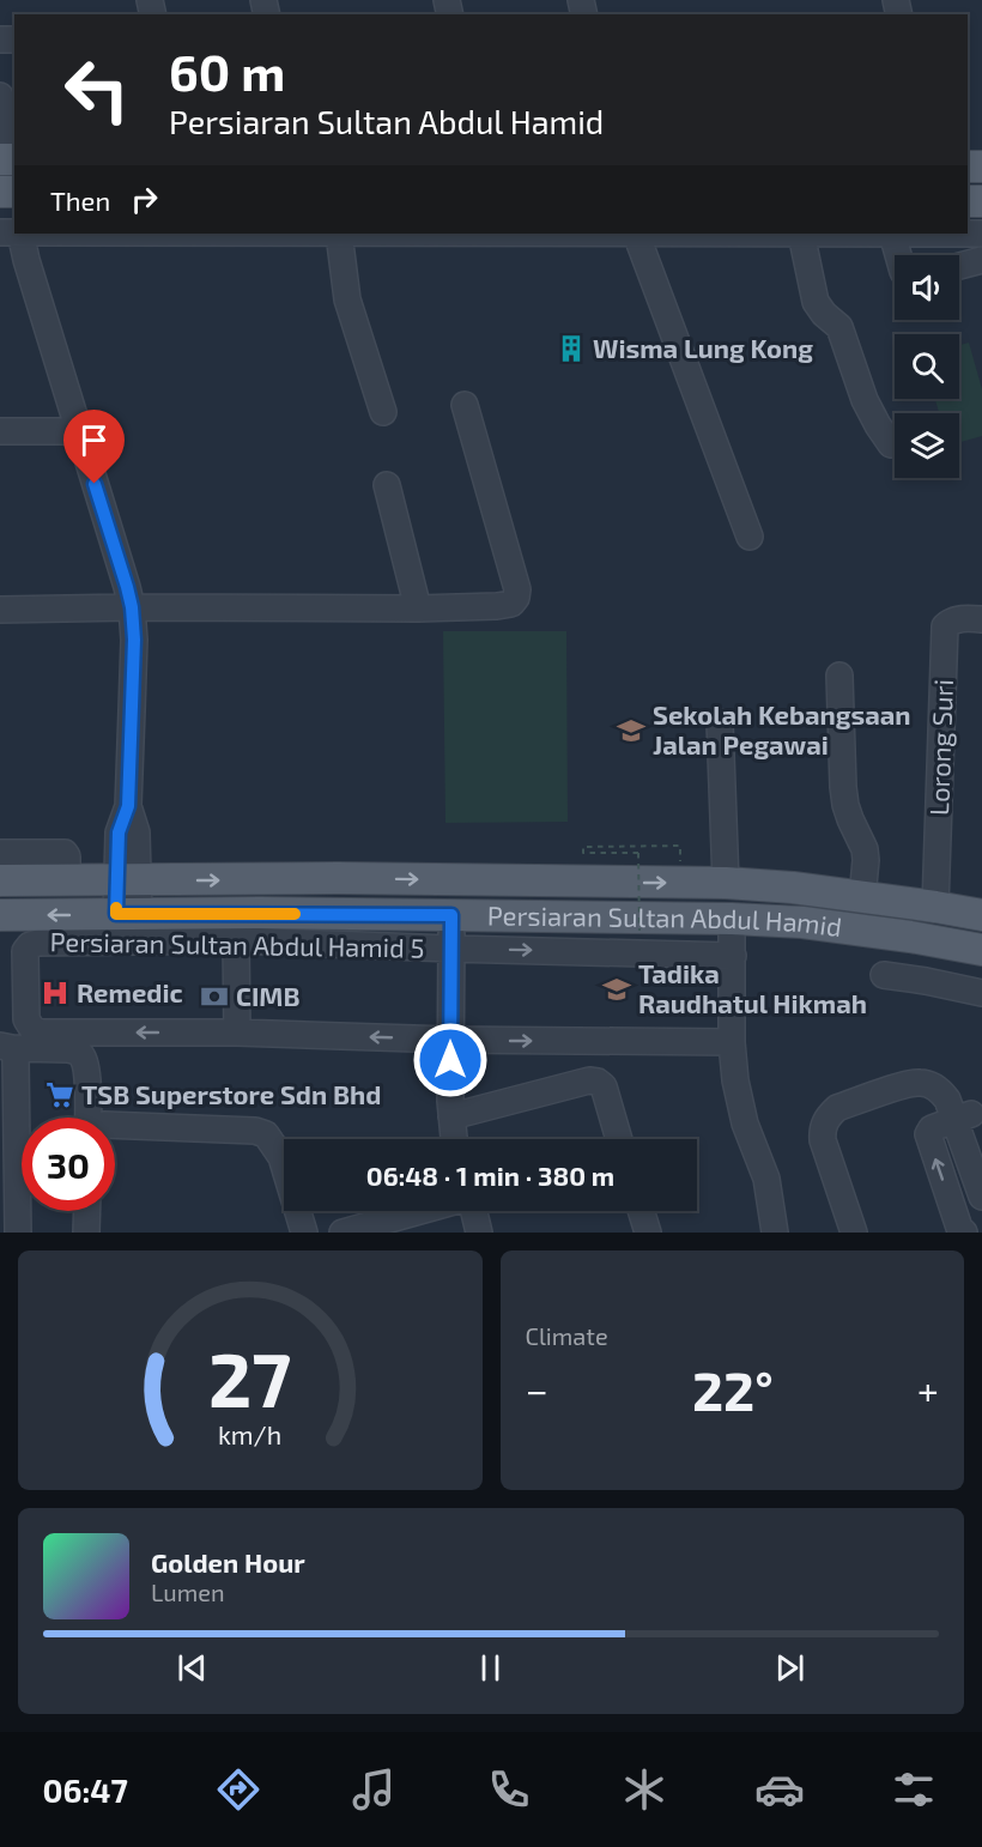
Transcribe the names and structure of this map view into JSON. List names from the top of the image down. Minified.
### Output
{"streets":{"main road":["Persiaran Sultan Abdul Hamid"],"street":["Lorong Suri","Persiaran Sultan Abdul Hamid 5"]},"crossings":[["Lorong Suri","Persiaran Sultan Abdul Hamid"]],"places":{"building":["Wisma Lung Kong"],"school or university":["Sekolah Kebangsaan Jalan Pegawai","Tadika Raudhatul Hikmah"],"hospital":["Remedic"],"bank":["CIMB"],"supermarket":["TSB Superstore Sdn Bhd"]},"page":{"turn":["60 m","Persiaran Sultan Abdul Hamid"],"then":"Then","limit":"30","trip":"06:48 · 1 min · 380 m","tile":"Climate","heat":["−","22°","+"],"song":["Golden Hour","Lumen"],"tabs":"06:47","gauge":["27","km/h"]}}
